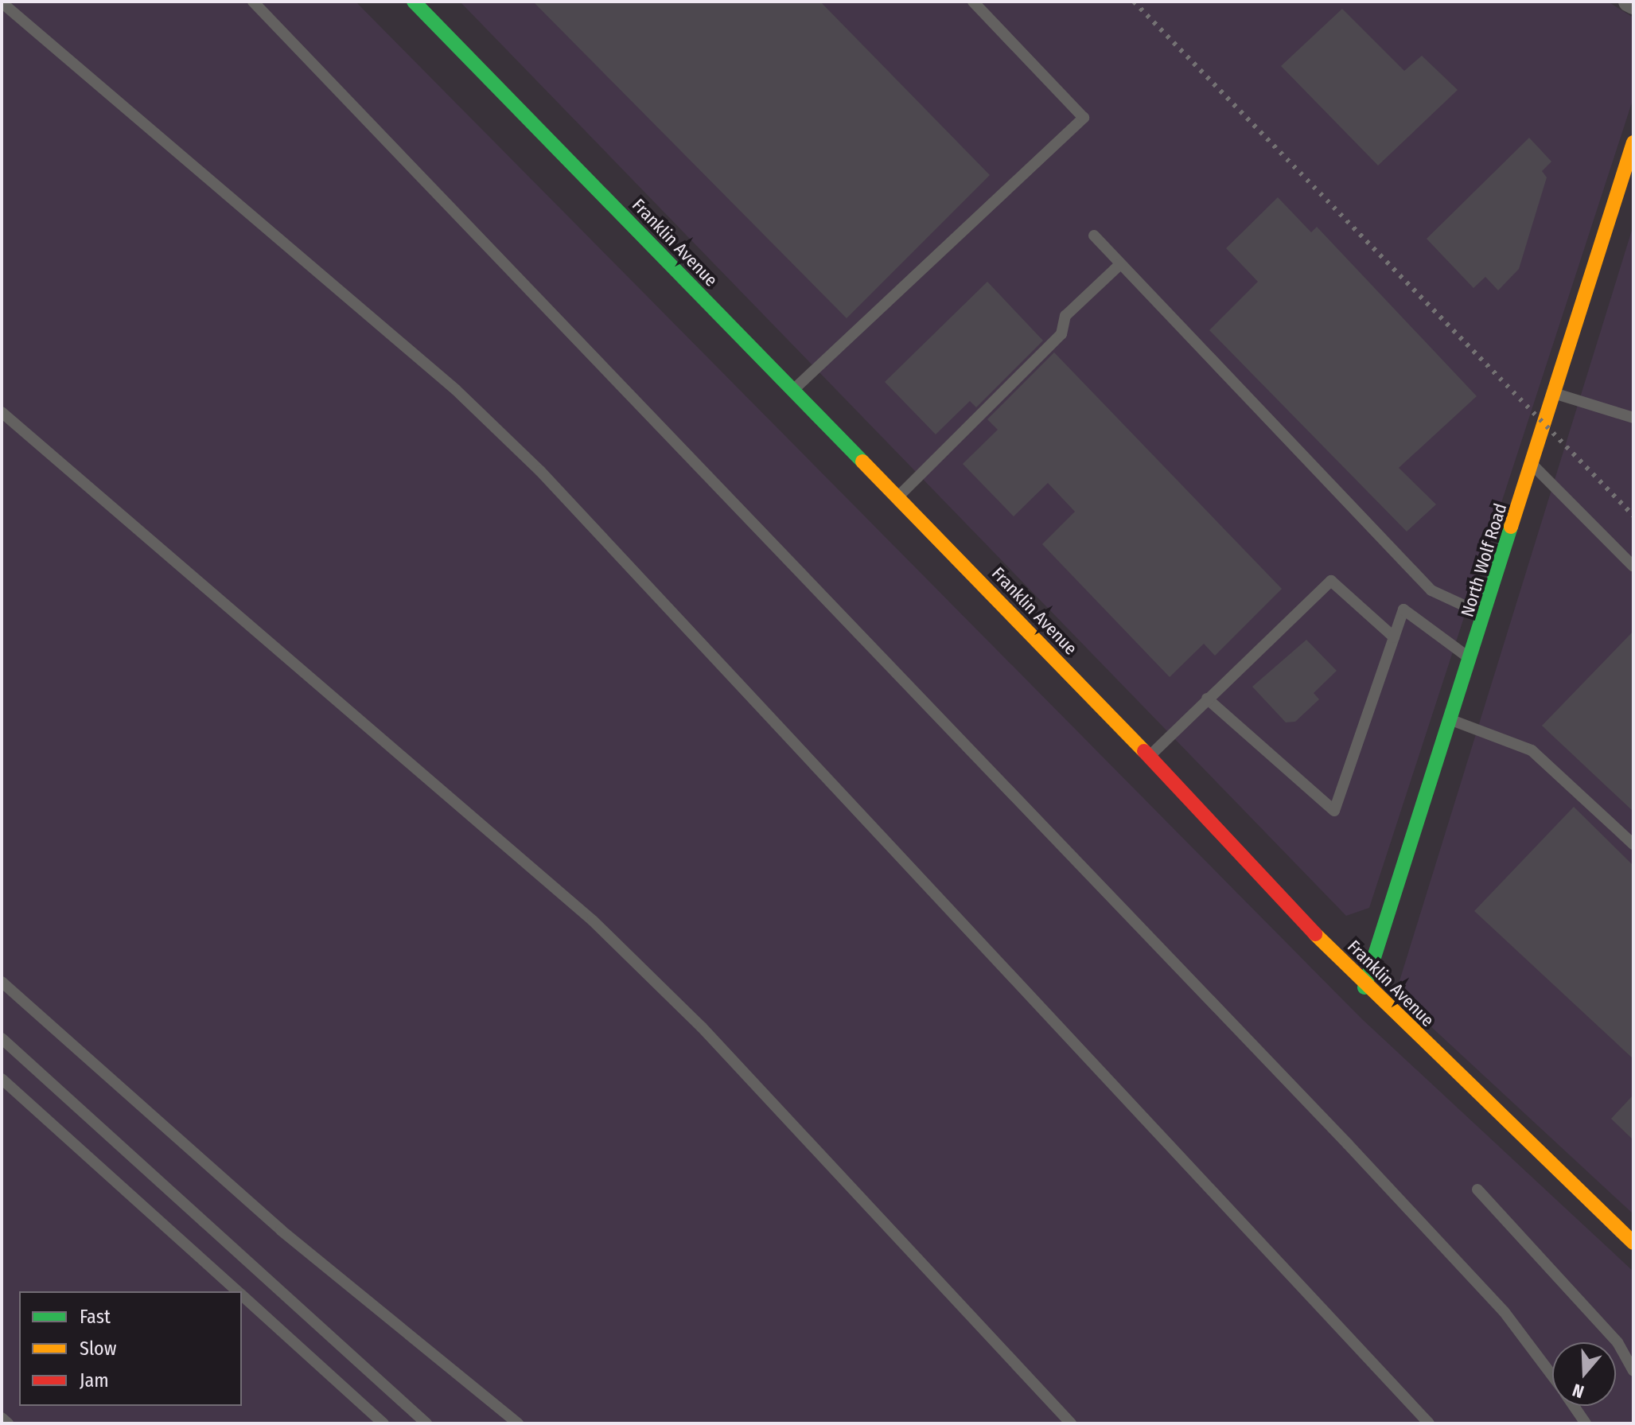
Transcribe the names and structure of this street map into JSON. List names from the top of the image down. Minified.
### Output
{"streets":{"main road":["Franklin Avenue","North Wolf Road"]},"crossings":[["Franklin Avenue","North Wolf Road"]],"legend":["Fast","Slow","Jam"],"north":"bottom"}
